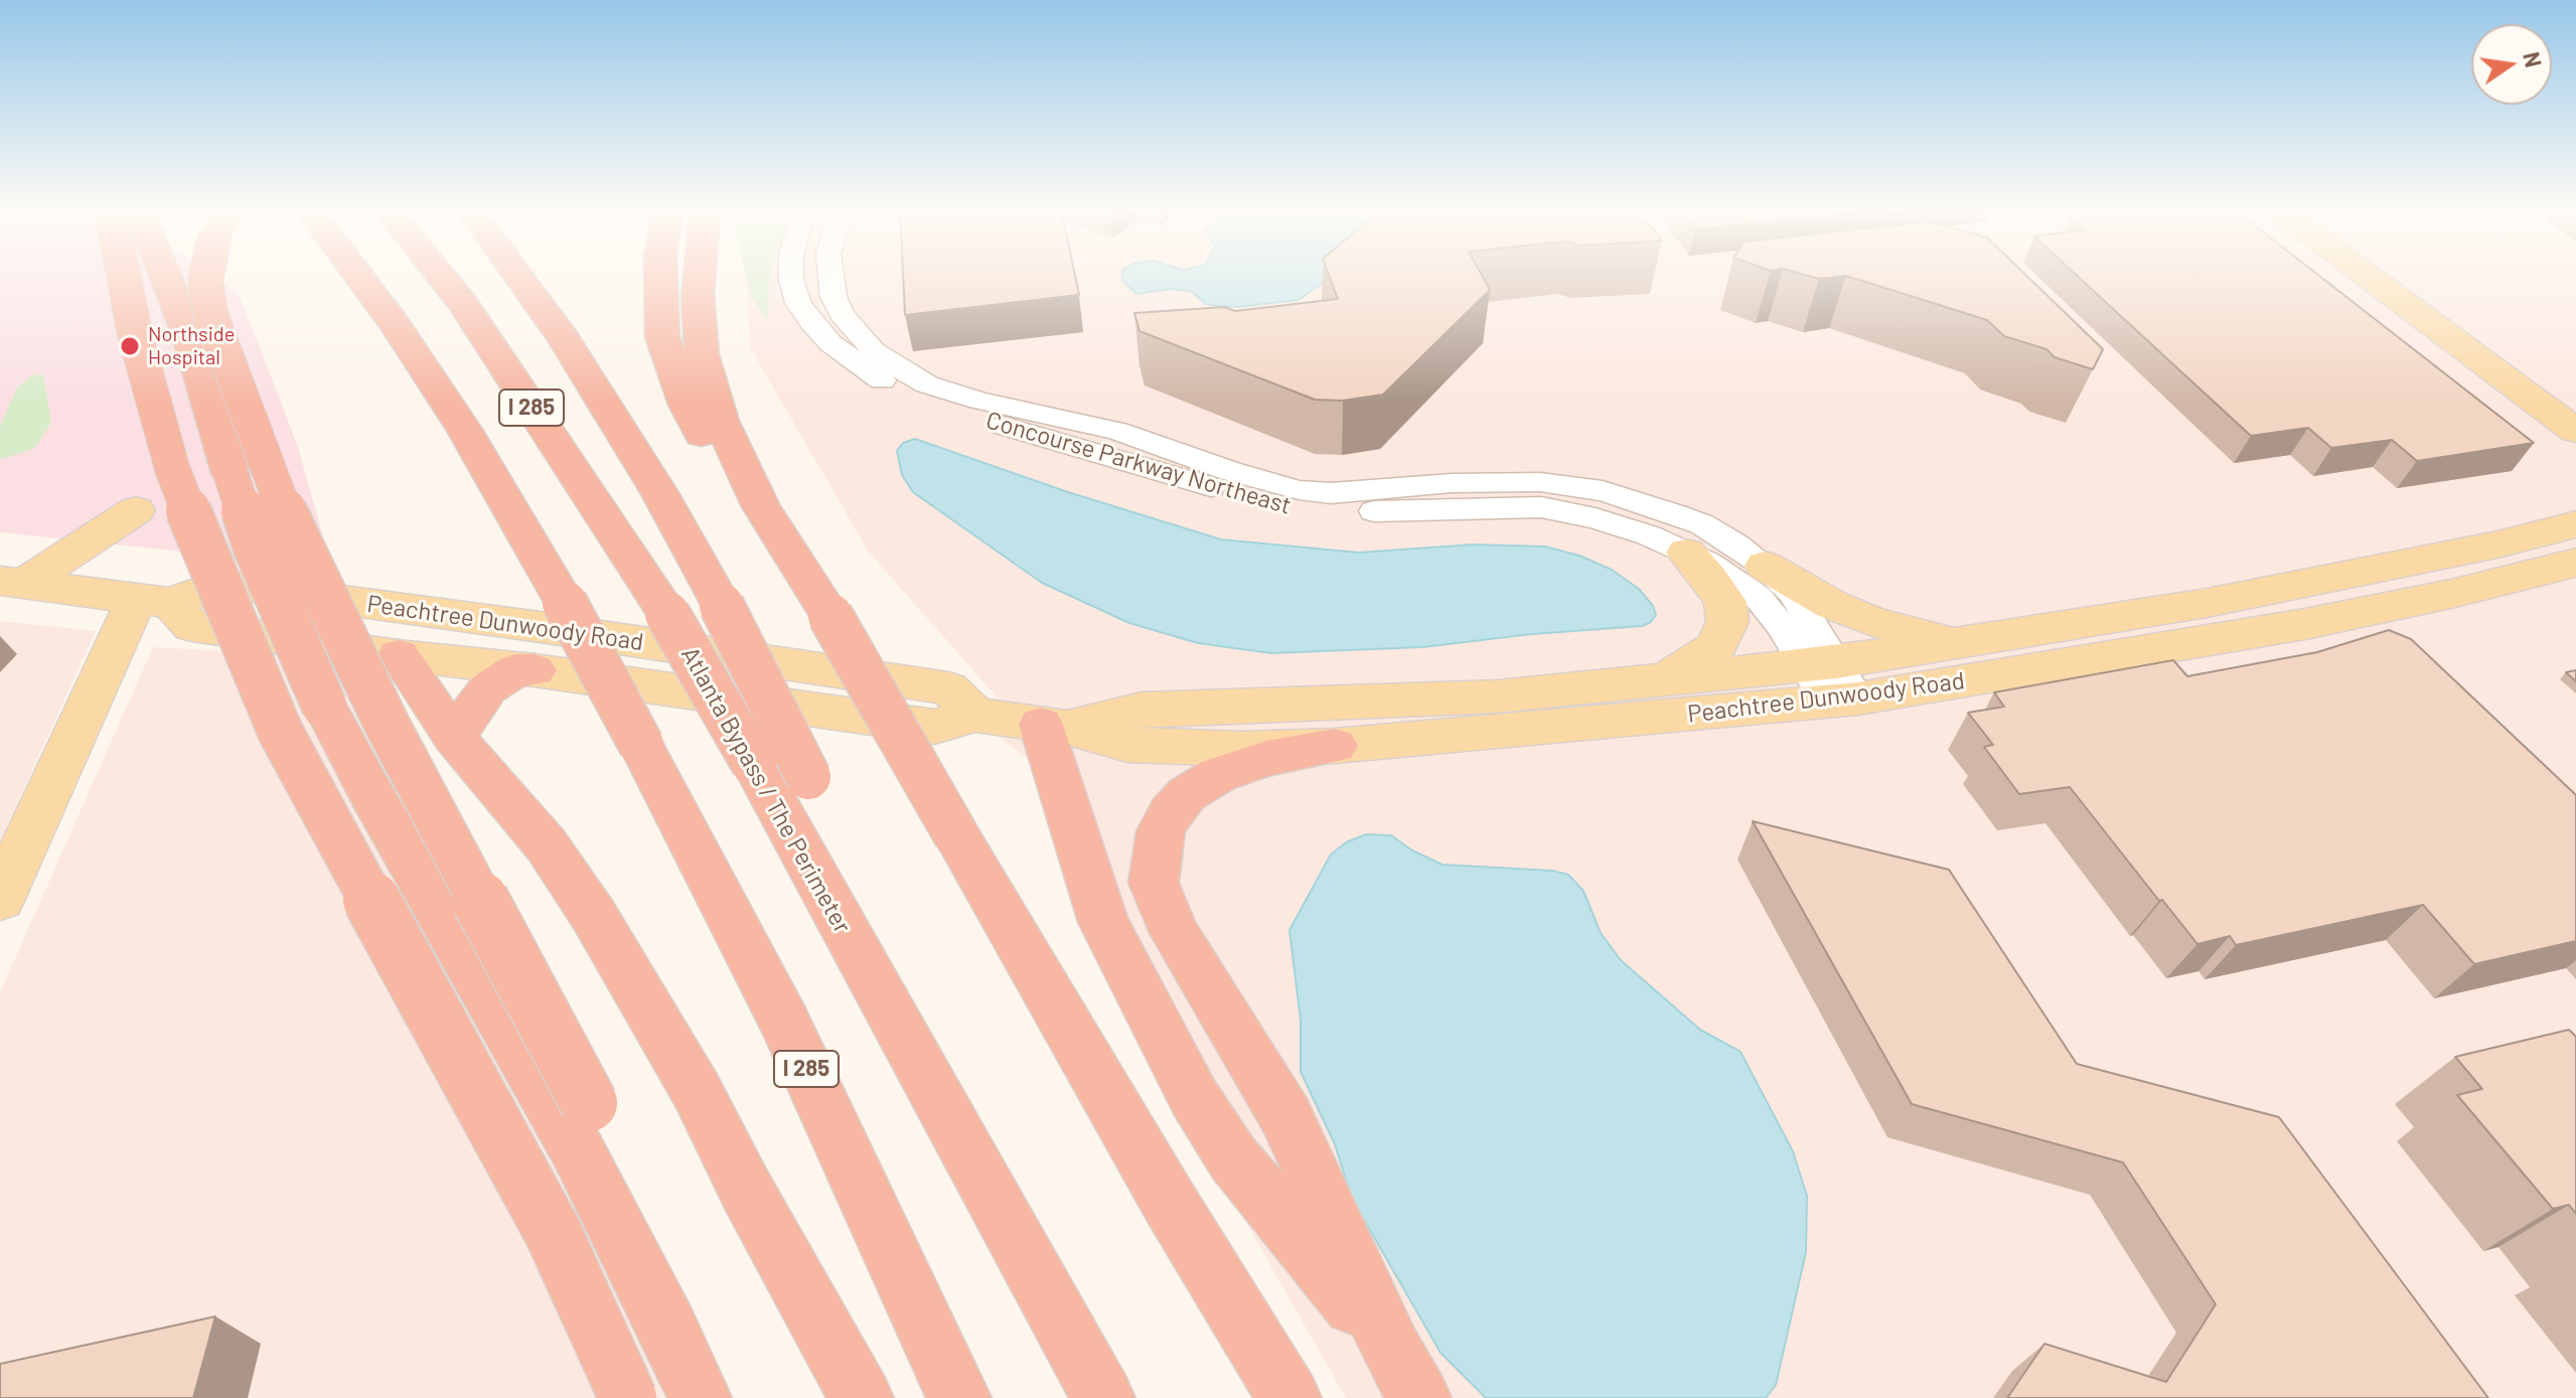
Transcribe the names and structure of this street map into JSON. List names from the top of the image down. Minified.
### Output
{"streets":{"highway":["I 285","Atlanta Bypass / The Perimeter"],"main road":["Peachtree Dunwoody Road"],"street":["Concourse Parkway Northeast"]},"crossings":[["Concourse Parkway Northeast","Peachtree Dunwoody Road"]],"places":["Northside Hospital"],"north":"right"}
